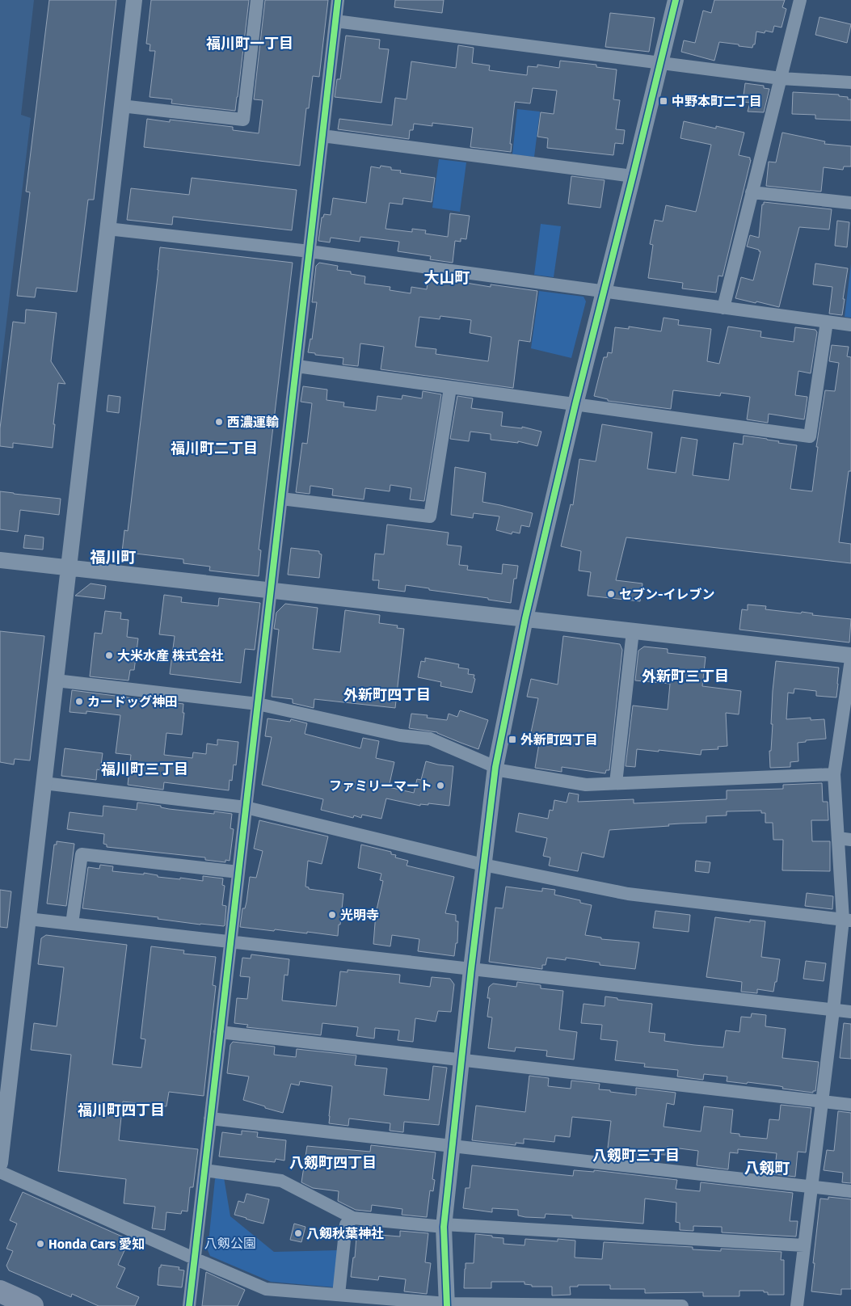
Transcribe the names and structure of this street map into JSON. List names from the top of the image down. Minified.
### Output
{"districts":["福川町一丁目","大山町","福川町二丁目","福川町","外新町三丁目","外新町四丁目","福川町三丁目","福川町四丁目","八剱町三丁目","八剱町四丁目","八剱町"],"parks":["八剱公園"],"places":{"transit":["中野本町二丁目","外新町四丁目"],"other":["西濃運輸","セブン-イレブン","大米水産 株式会社","カードッグ神田","ファミリーマート","光明寺","八剱秋葉神社","Honda Cars 愛知"]}}
